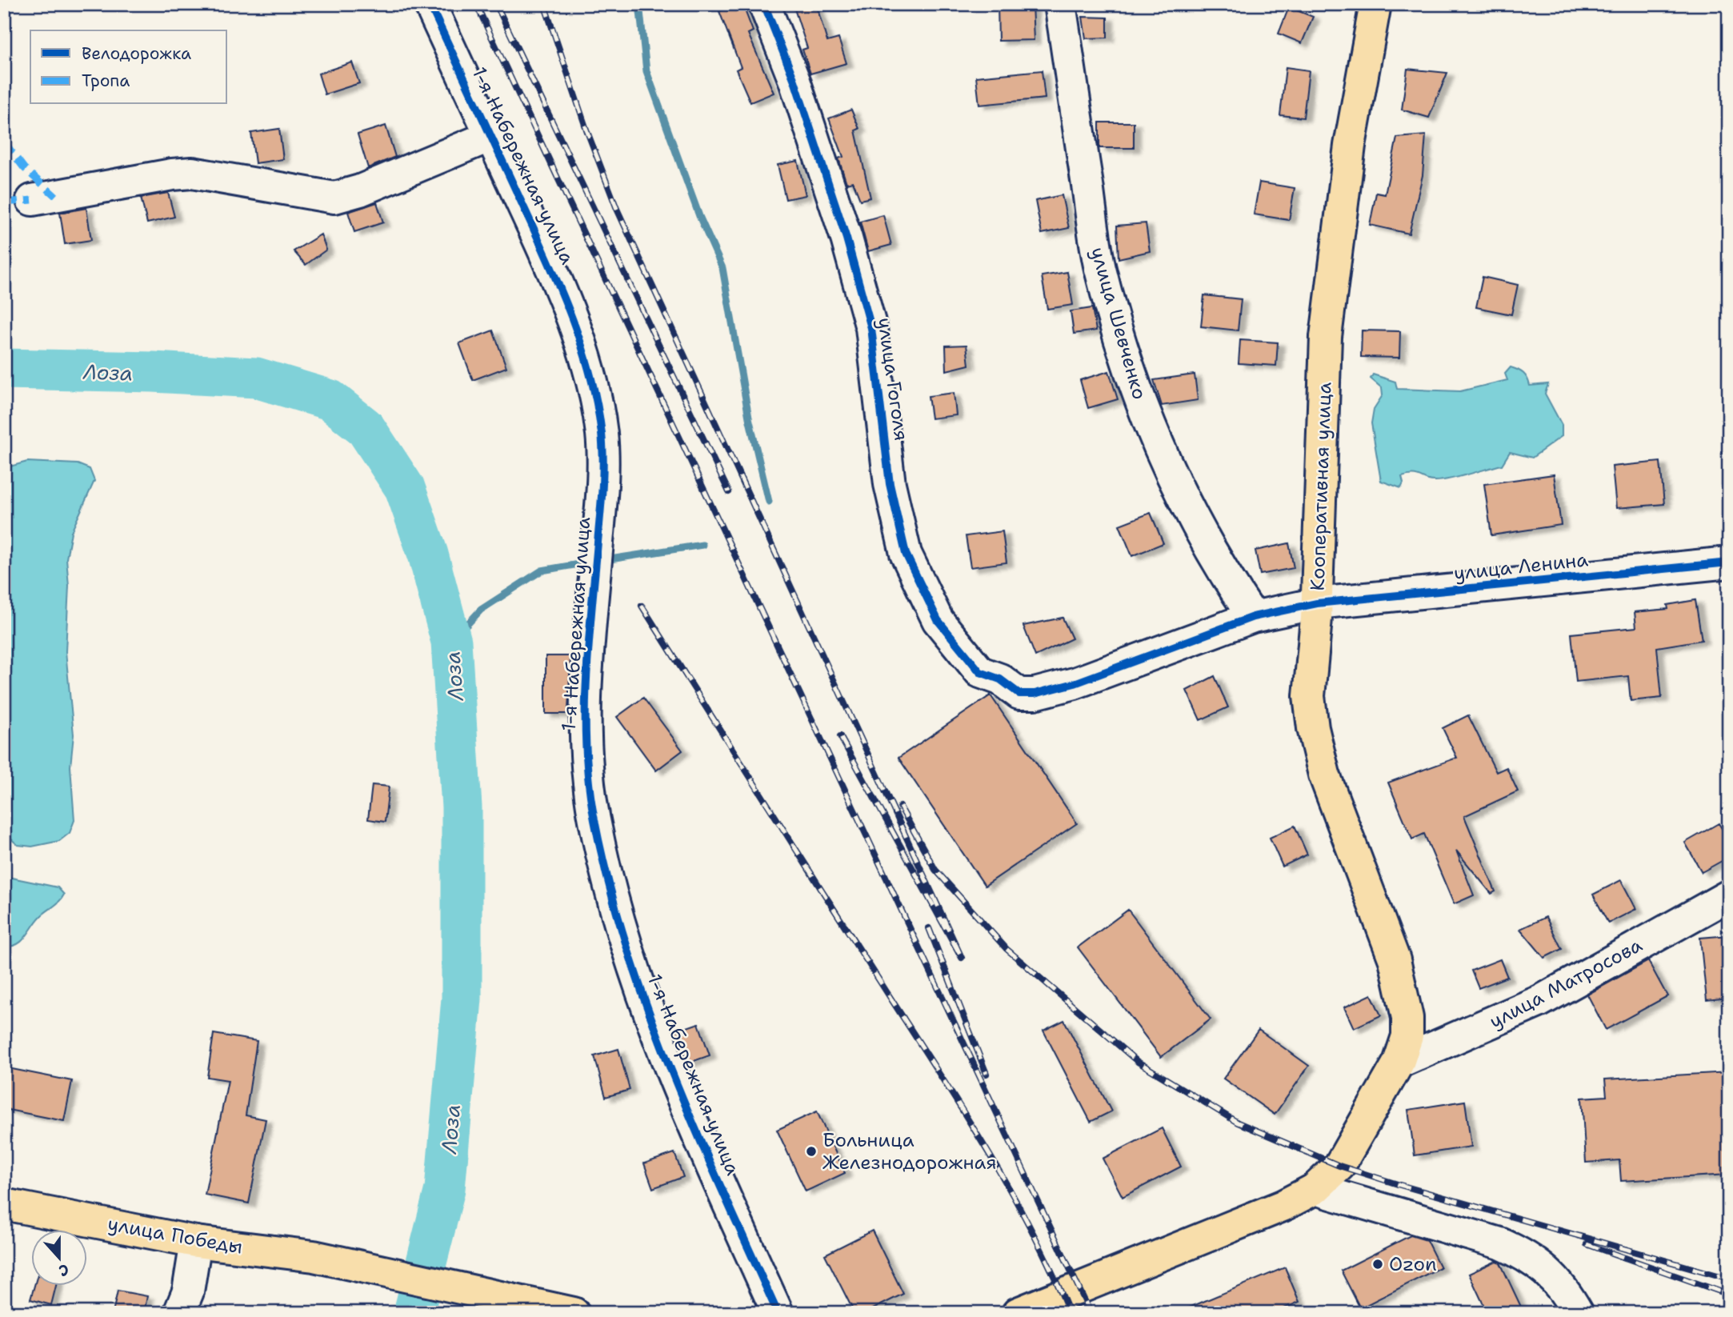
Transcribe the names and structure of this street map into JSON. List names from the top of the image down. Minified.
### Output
{"streets":{"main road":["Кооперативная улица","улица Победы"],"street":["1-я Набережная улица","улица Шевченко","улица Гоголя","улица Ленина","улица Матросова"]},"crossings":[["улица Шевченко","улица Ленина"],["улица Гоголя","улица Ленина"],["Кооперативная улица","улица Ленина"],["Кооперативная улица","улица Матросова"]],"water":["Лоза"],"places":["Больница Железнодорожная","Ozon"],"legend":["Велодорожка","Тропа"],"north":"bottom"}
